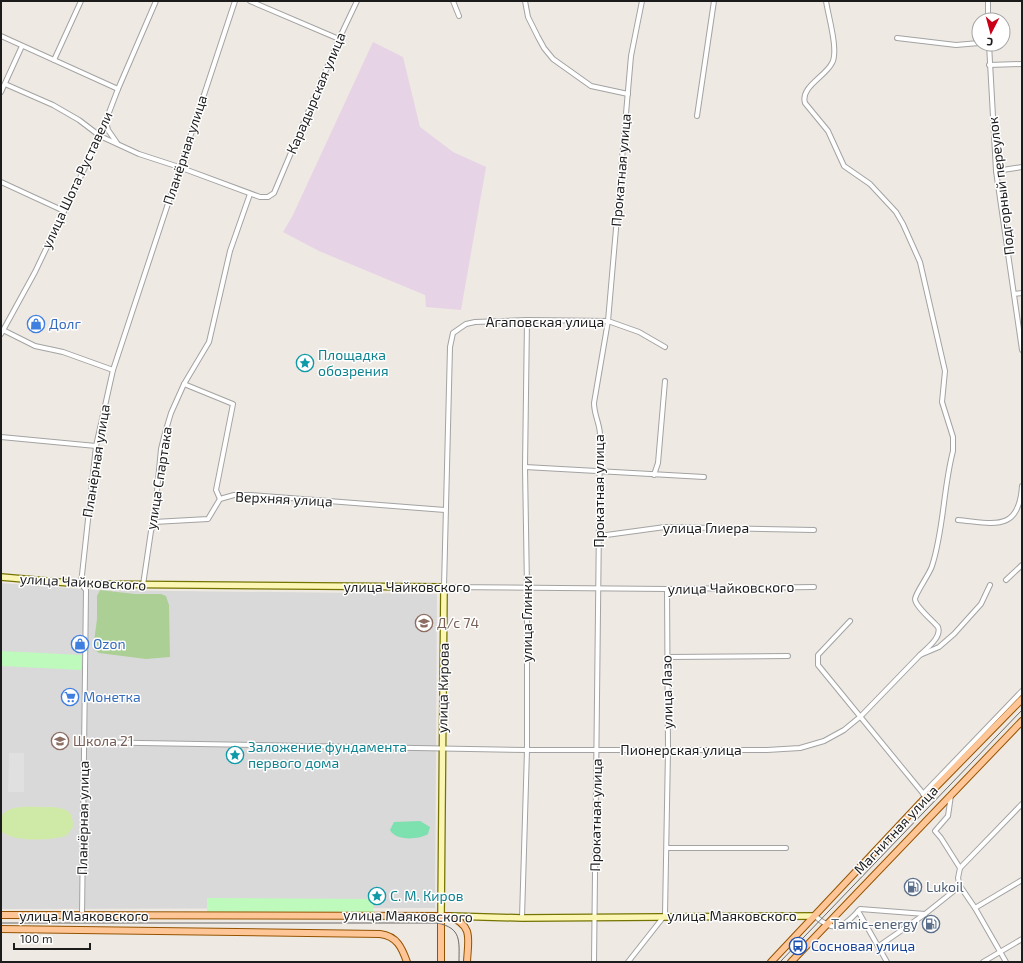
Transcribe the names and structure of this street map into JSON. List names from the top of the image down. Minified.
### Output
{"streets":{"main road":["улица Чайковского","улица Кирова","Магнитная улица","улица Маяковского"],"street":["Карадырская улица","Планёрная улица","Прокатная улица","улица Шота Руставели","Подгорный переулок","Агаповская улица","улица Спартака","Верхняя улица","улица Глиера","улица Глинки","улица Лазо","Пионерская улица"]},"crossings":[["Карадырская улица","улица Спартака"],["Планёрная улица","улица Чайковского"],["Планёрная улица","Пионерская улица"],["Планёрная улица","улица Маяковского"],["Прокатная улица","Агаповская улица"],["Прокатная улица","улица Глиера"],["Прокатная улица","улица Чайковского"],["Прокатная улица","Пионерская улица"],["Прокатная улица","улица Маяковского"],["Агаповская улица","улица Глинки"],["Агаповская улица","улица Кирова"],["улица Спартака","Верхняя улица"],["улица Спартака","улица Чайковского"],["Верхняя улица","улица Кирова"],["улица Чайковского","улица Глинки"],["улица Чайковского","улица Кирова"],["улица Чайковского","улица Лазо"],["улица Глинки","Пионерская улица"],["улица Глинки","улица Маяковского"],["улица Кирова","Пионерская улица"],["улица Кирова","улица Маяковского"],["улица Лазо","Пионерская улица"],["улица Лазо","улица Маяковского"],["Магнитная улица","улица Маяковского"]],"places":{"shop":["Долг","Ozon"],"place":["Площадка обозрения","Заложение фундамента первого дома","С. М. Киров"],"school or university":["Д/с 74","Школа 21"],"supermarket":["Монетка"],"fuel station":["Lukoil","Tamic-energy"],"bus stop":["Сосновая улица"]},"scale_bar":"100 m","north":"bottom"}
